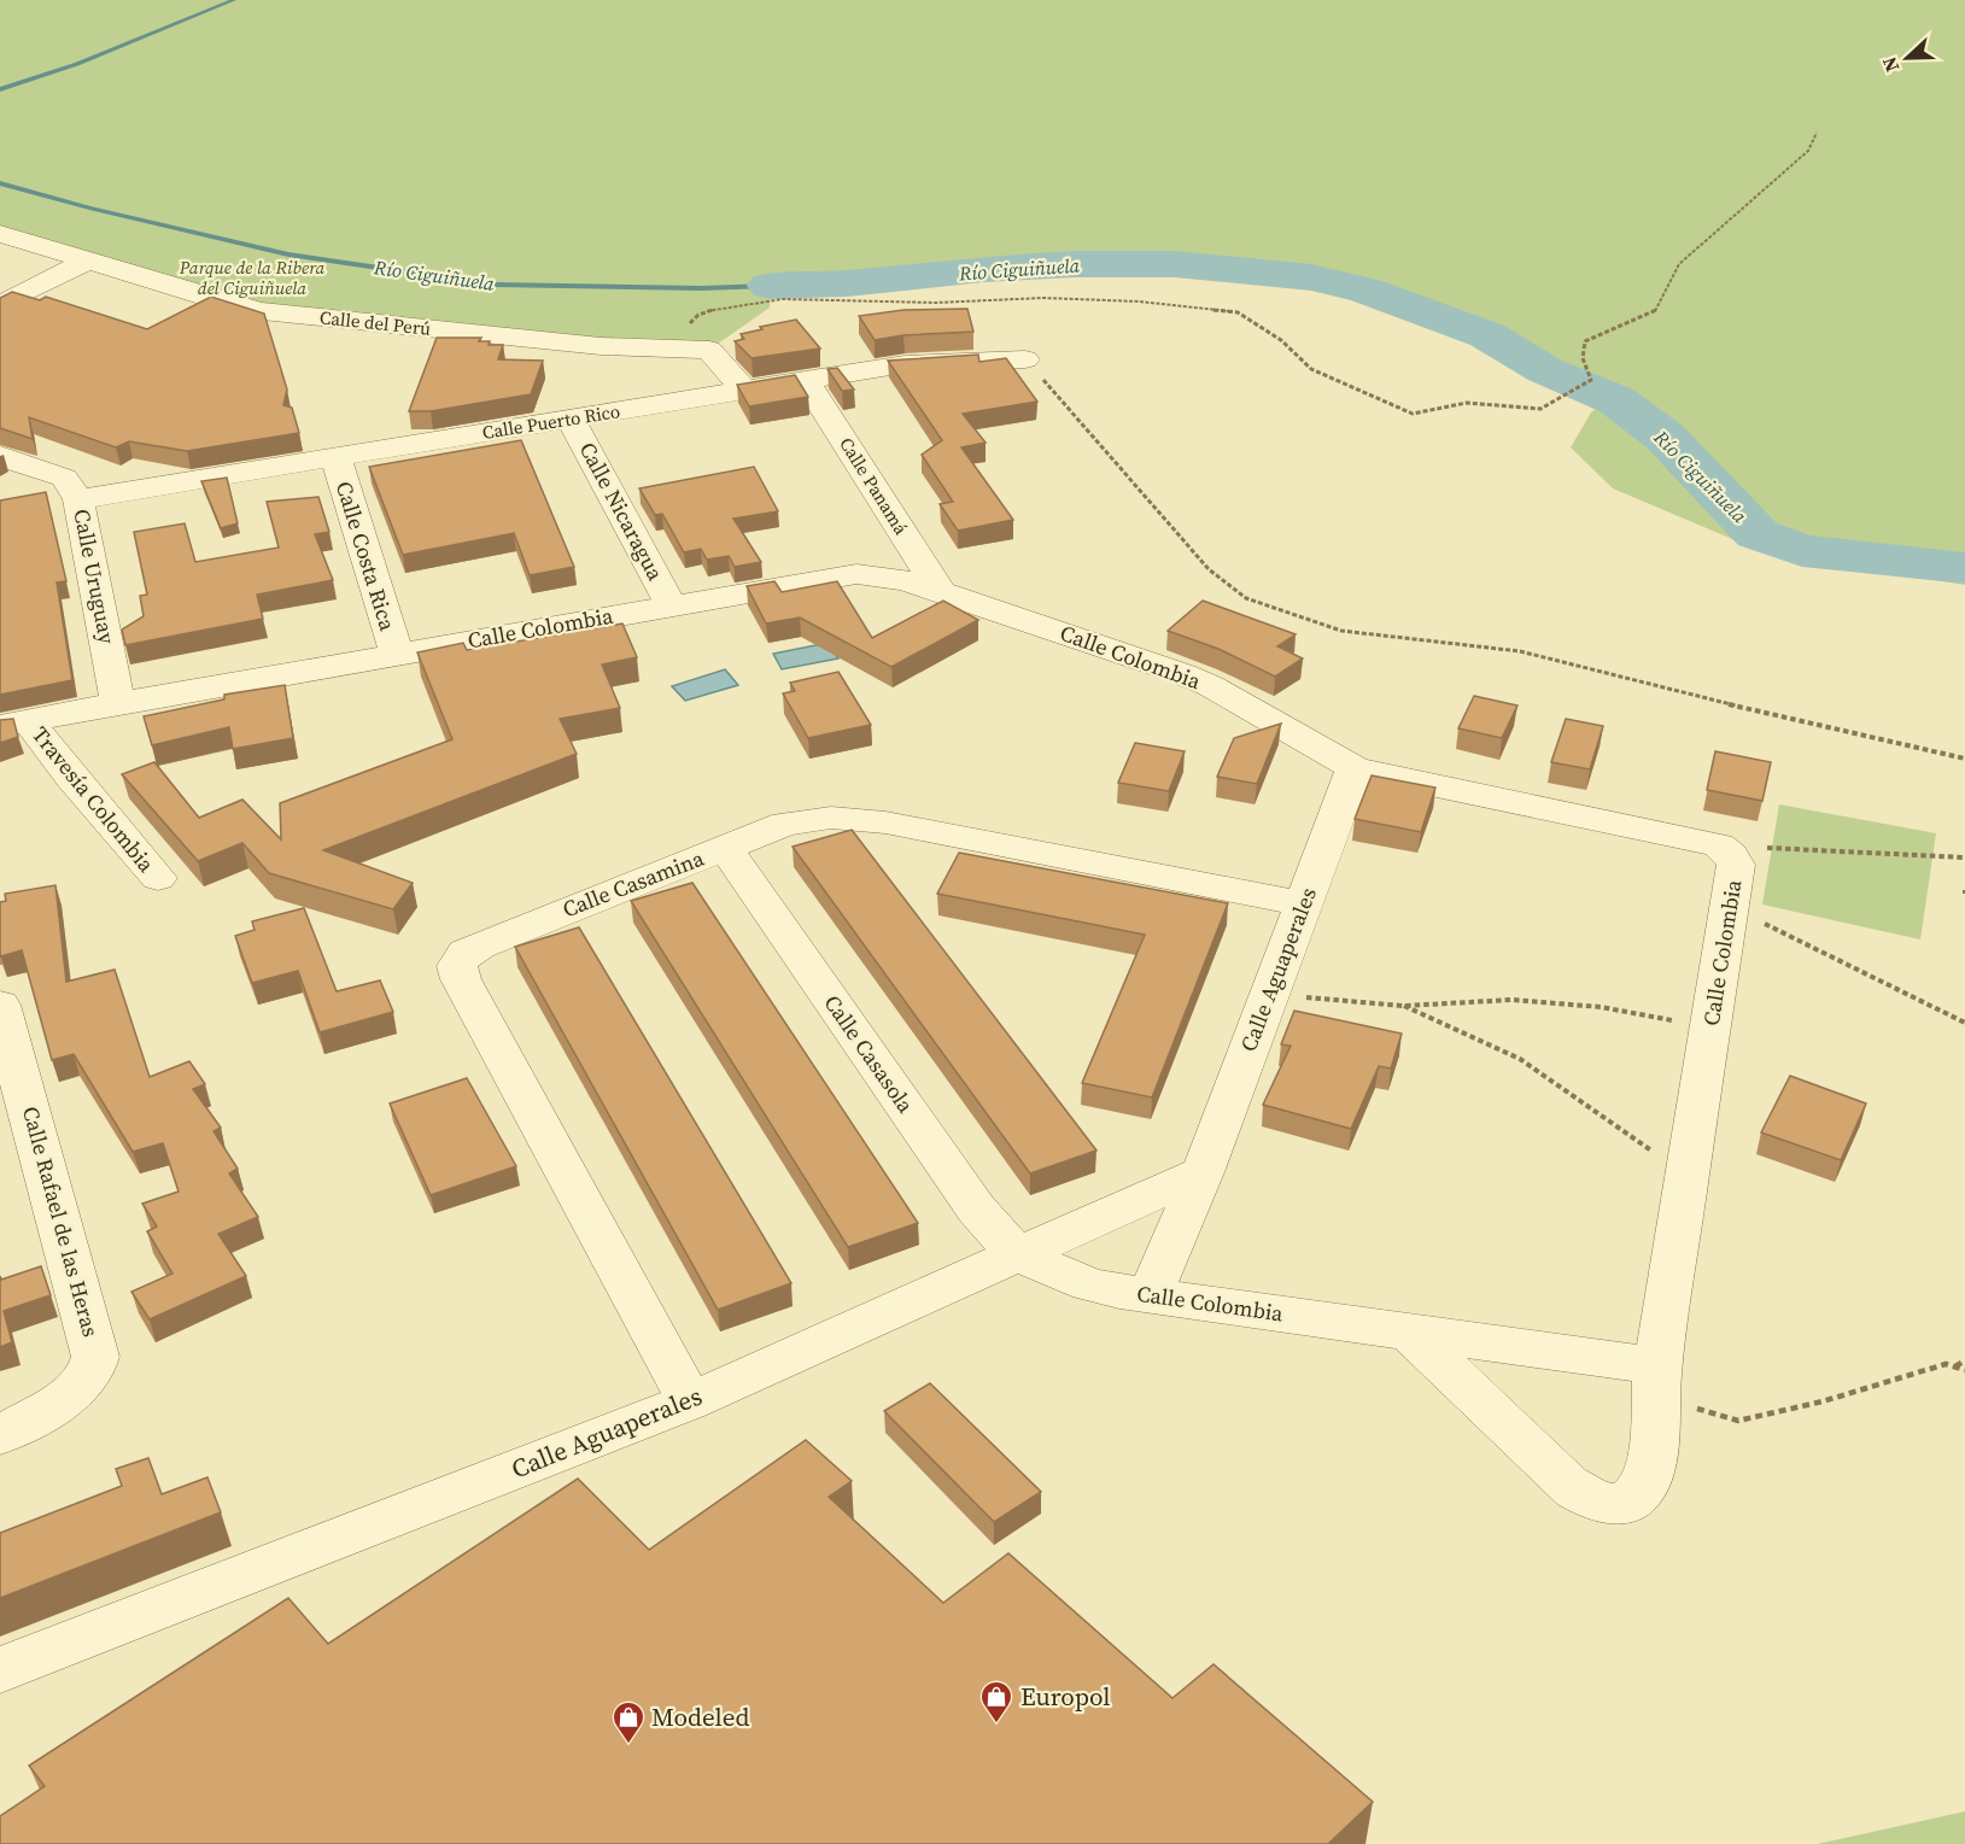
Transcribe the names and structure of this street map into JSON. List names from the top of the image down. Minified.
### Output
{"streets":{"street":["Calle del Perú","Calle Puerto Rico","Calle Panamá","Calle Nicaragua","Calle Costa Rica","Calle Uruguay","Calle Colombia","Travesía Colombia","Calle Casamina","Calle Aguaperales","Calle Casasola","Calle Rafael de las Heras"]},"crossings":[["Calle del Perú","Calle Puerto Rico"],["Calle Puerto Rico","Calle Panamá"],["Calle Puerto Rico","Calle Nicaragua"],["Calle Puerto Rico","Calle Costa Rica"],["Calle Puerto Rico","Calle Uruguay"],["Calle Panamá","Calle Colombia"],["Calle Nicaragua","Calle Colombia"],["Calle Costa Rica","Calle Colombia"],["Calle Uruguay","Calle Colombia"],["Calle Colombia","Travesía Colombia"],["Calle Colombia","Calle Aguaperales"],["Calle Colombia","Calle Casasola"],["Calle Casamina","Calle Aguaperales"],["Calle Casamina","Calle Casasola"],["Calle Aguaperales","Calle Casasola"]],"water":["Río Ciguiñuela"],"parks":["Parque de la Ribera del Ciguiñuela"],"places":{"shop":["Europol","Modeled"]},"north":"left"}
